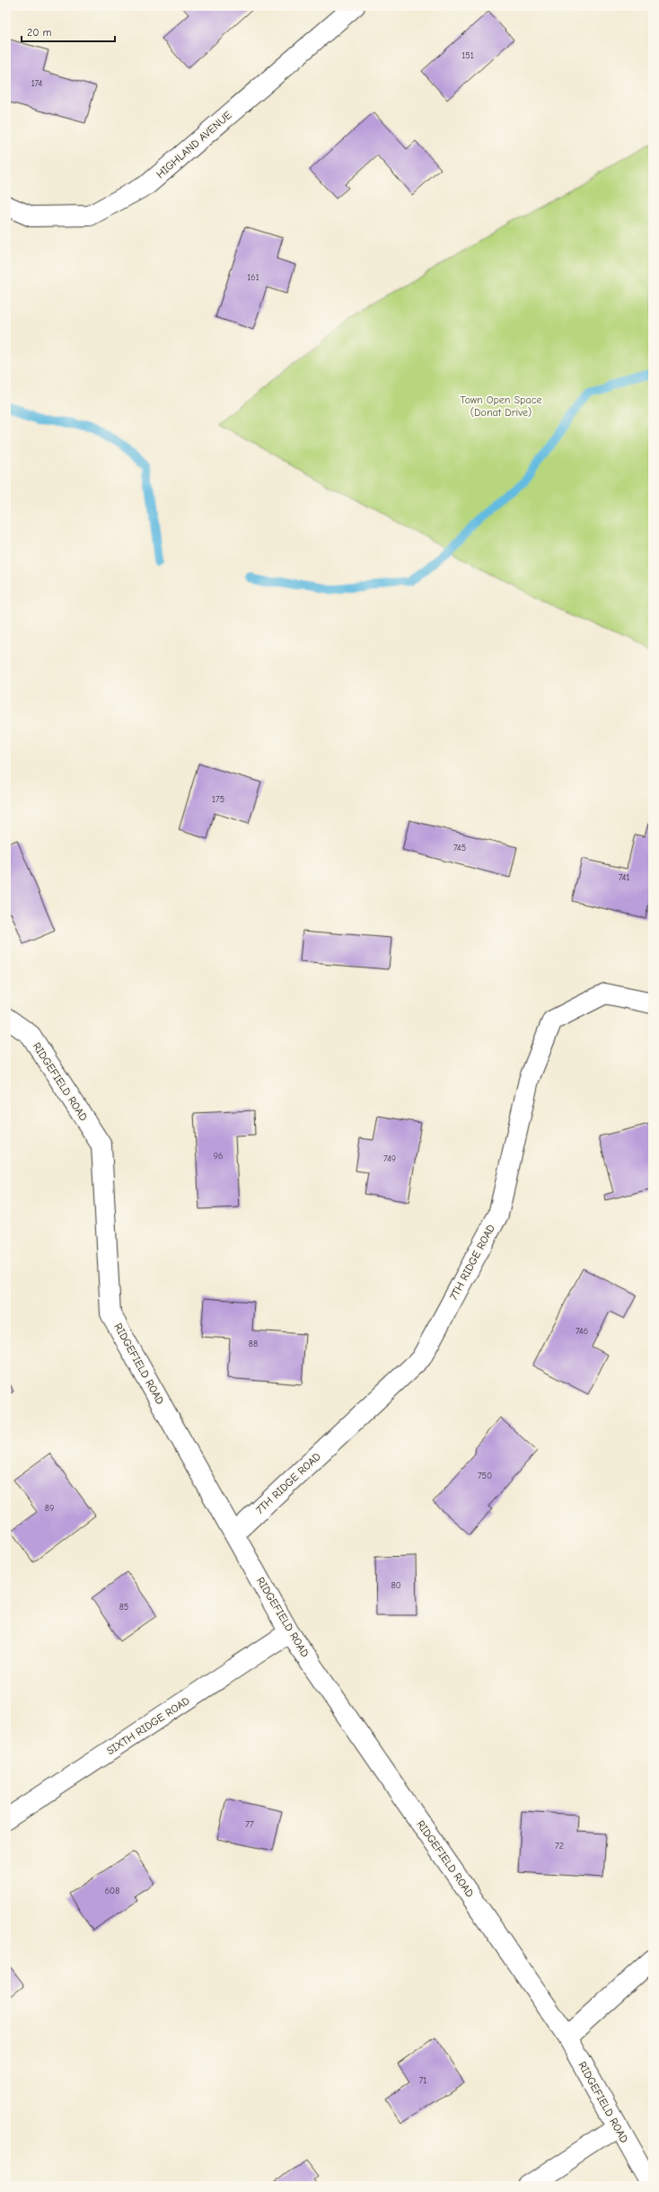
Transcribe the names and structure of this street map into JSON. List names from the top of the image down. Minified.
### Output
{"streets":{"street":["HIGHLAND AVENUE","RIDGEFIELD ROAD","7TH RIDGE ROAD","SIXTH RIDGE ROAD"]},"crossings":[["RIDGEFIELD ROAD","7TH RIDGE ROAD"],["RIDGEFIELD ROAD","SIXTH RIDGE ROAD"]],"parks":["Town Open Space (Donat Drive)"],"house_numbers":["151","174","161","175","745","741","96","749","746","88","750","89","80","85","77","72","608","71"],"scale_bar":"20 m"}
